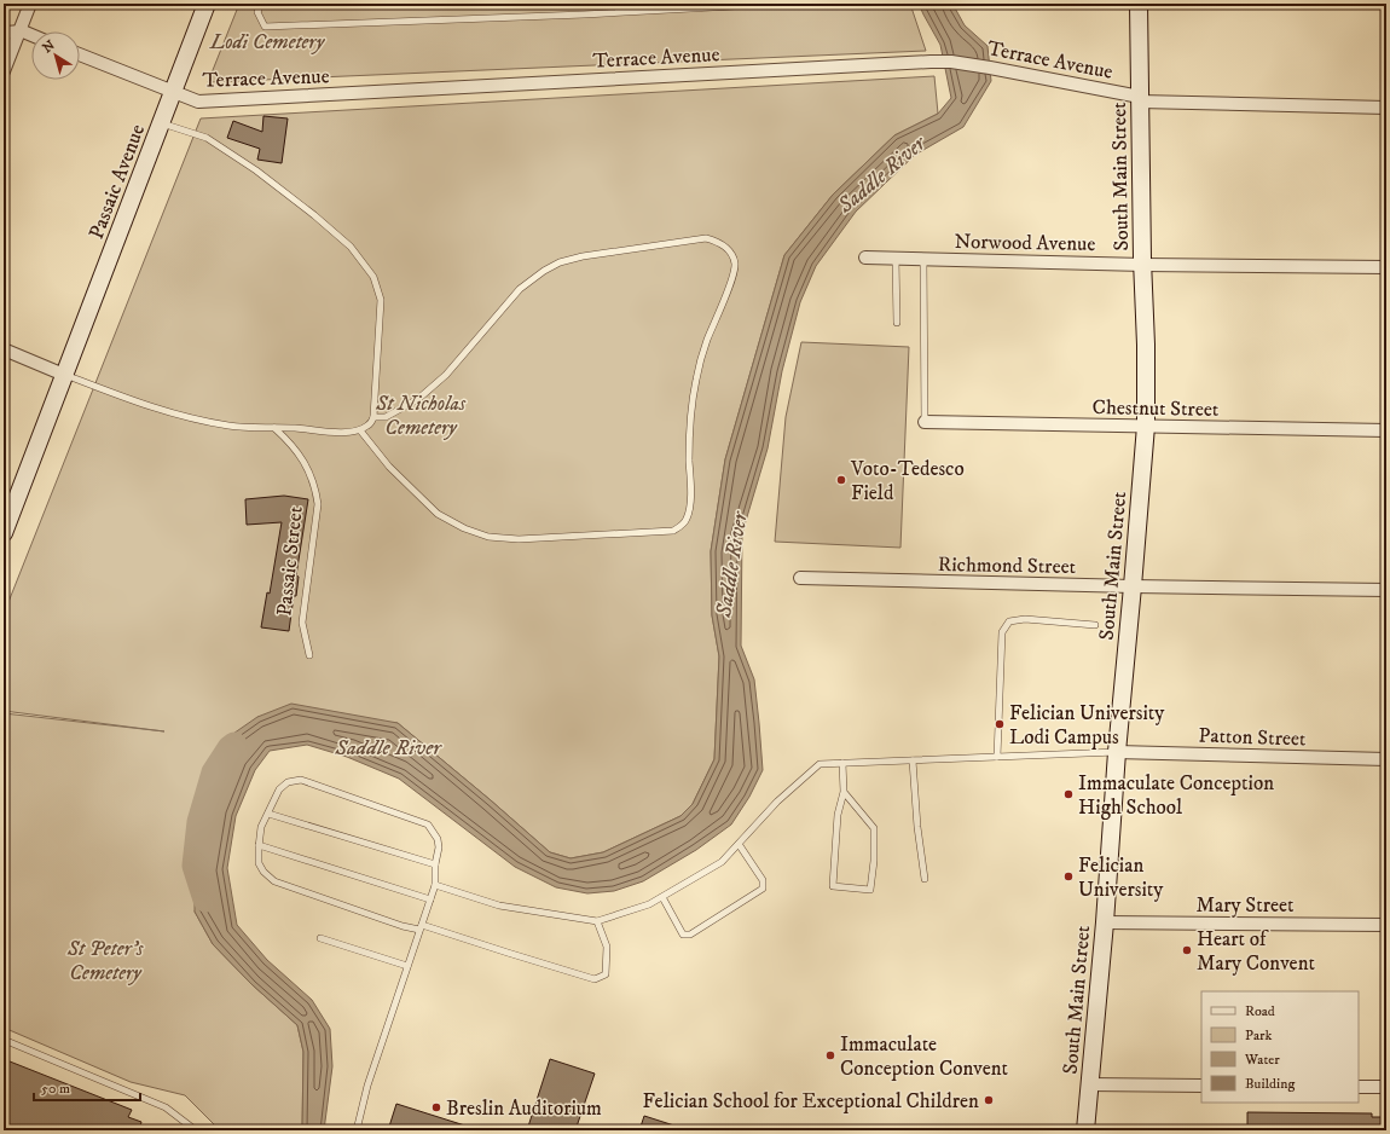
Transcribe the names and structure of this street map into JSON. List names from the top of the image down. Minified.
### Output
{"streets":{"street":["Terrace Avenue","South Main Street","Passaic Avenue","Norwood Avenue","Chestnut Street","Richmond Street","Patton Street","Mary Street"],"lane":["Passaic Street"]},"crossings":[["Terrace Avenue","South Main Street"],["Terrace Avenue","Passaic Avenue"],["South Main Street","Norwood Avenue"],["South Main Street","Chestnut Street"],["South Main Street","Richmond Street"],["South Main Street","Patton Street"],["South Main Street","Mary Street"]],"water":["Saddle River"],"parks":["Lodi Cemetery","St Nicholas Cemetery","St Peter's Cemetery"],"places":["Voto-Tedesco Field","Felician University Lodi Campus","Immaculate Conception High School","Felician University","Heart of Mary Convent","Immaculate Conception Convent","Felician School for Exceptional Children","Breslin Auditorium"],"legend":["Road","Park","Water","Building"],"scale_bar":"50 m","north":"top left"}
